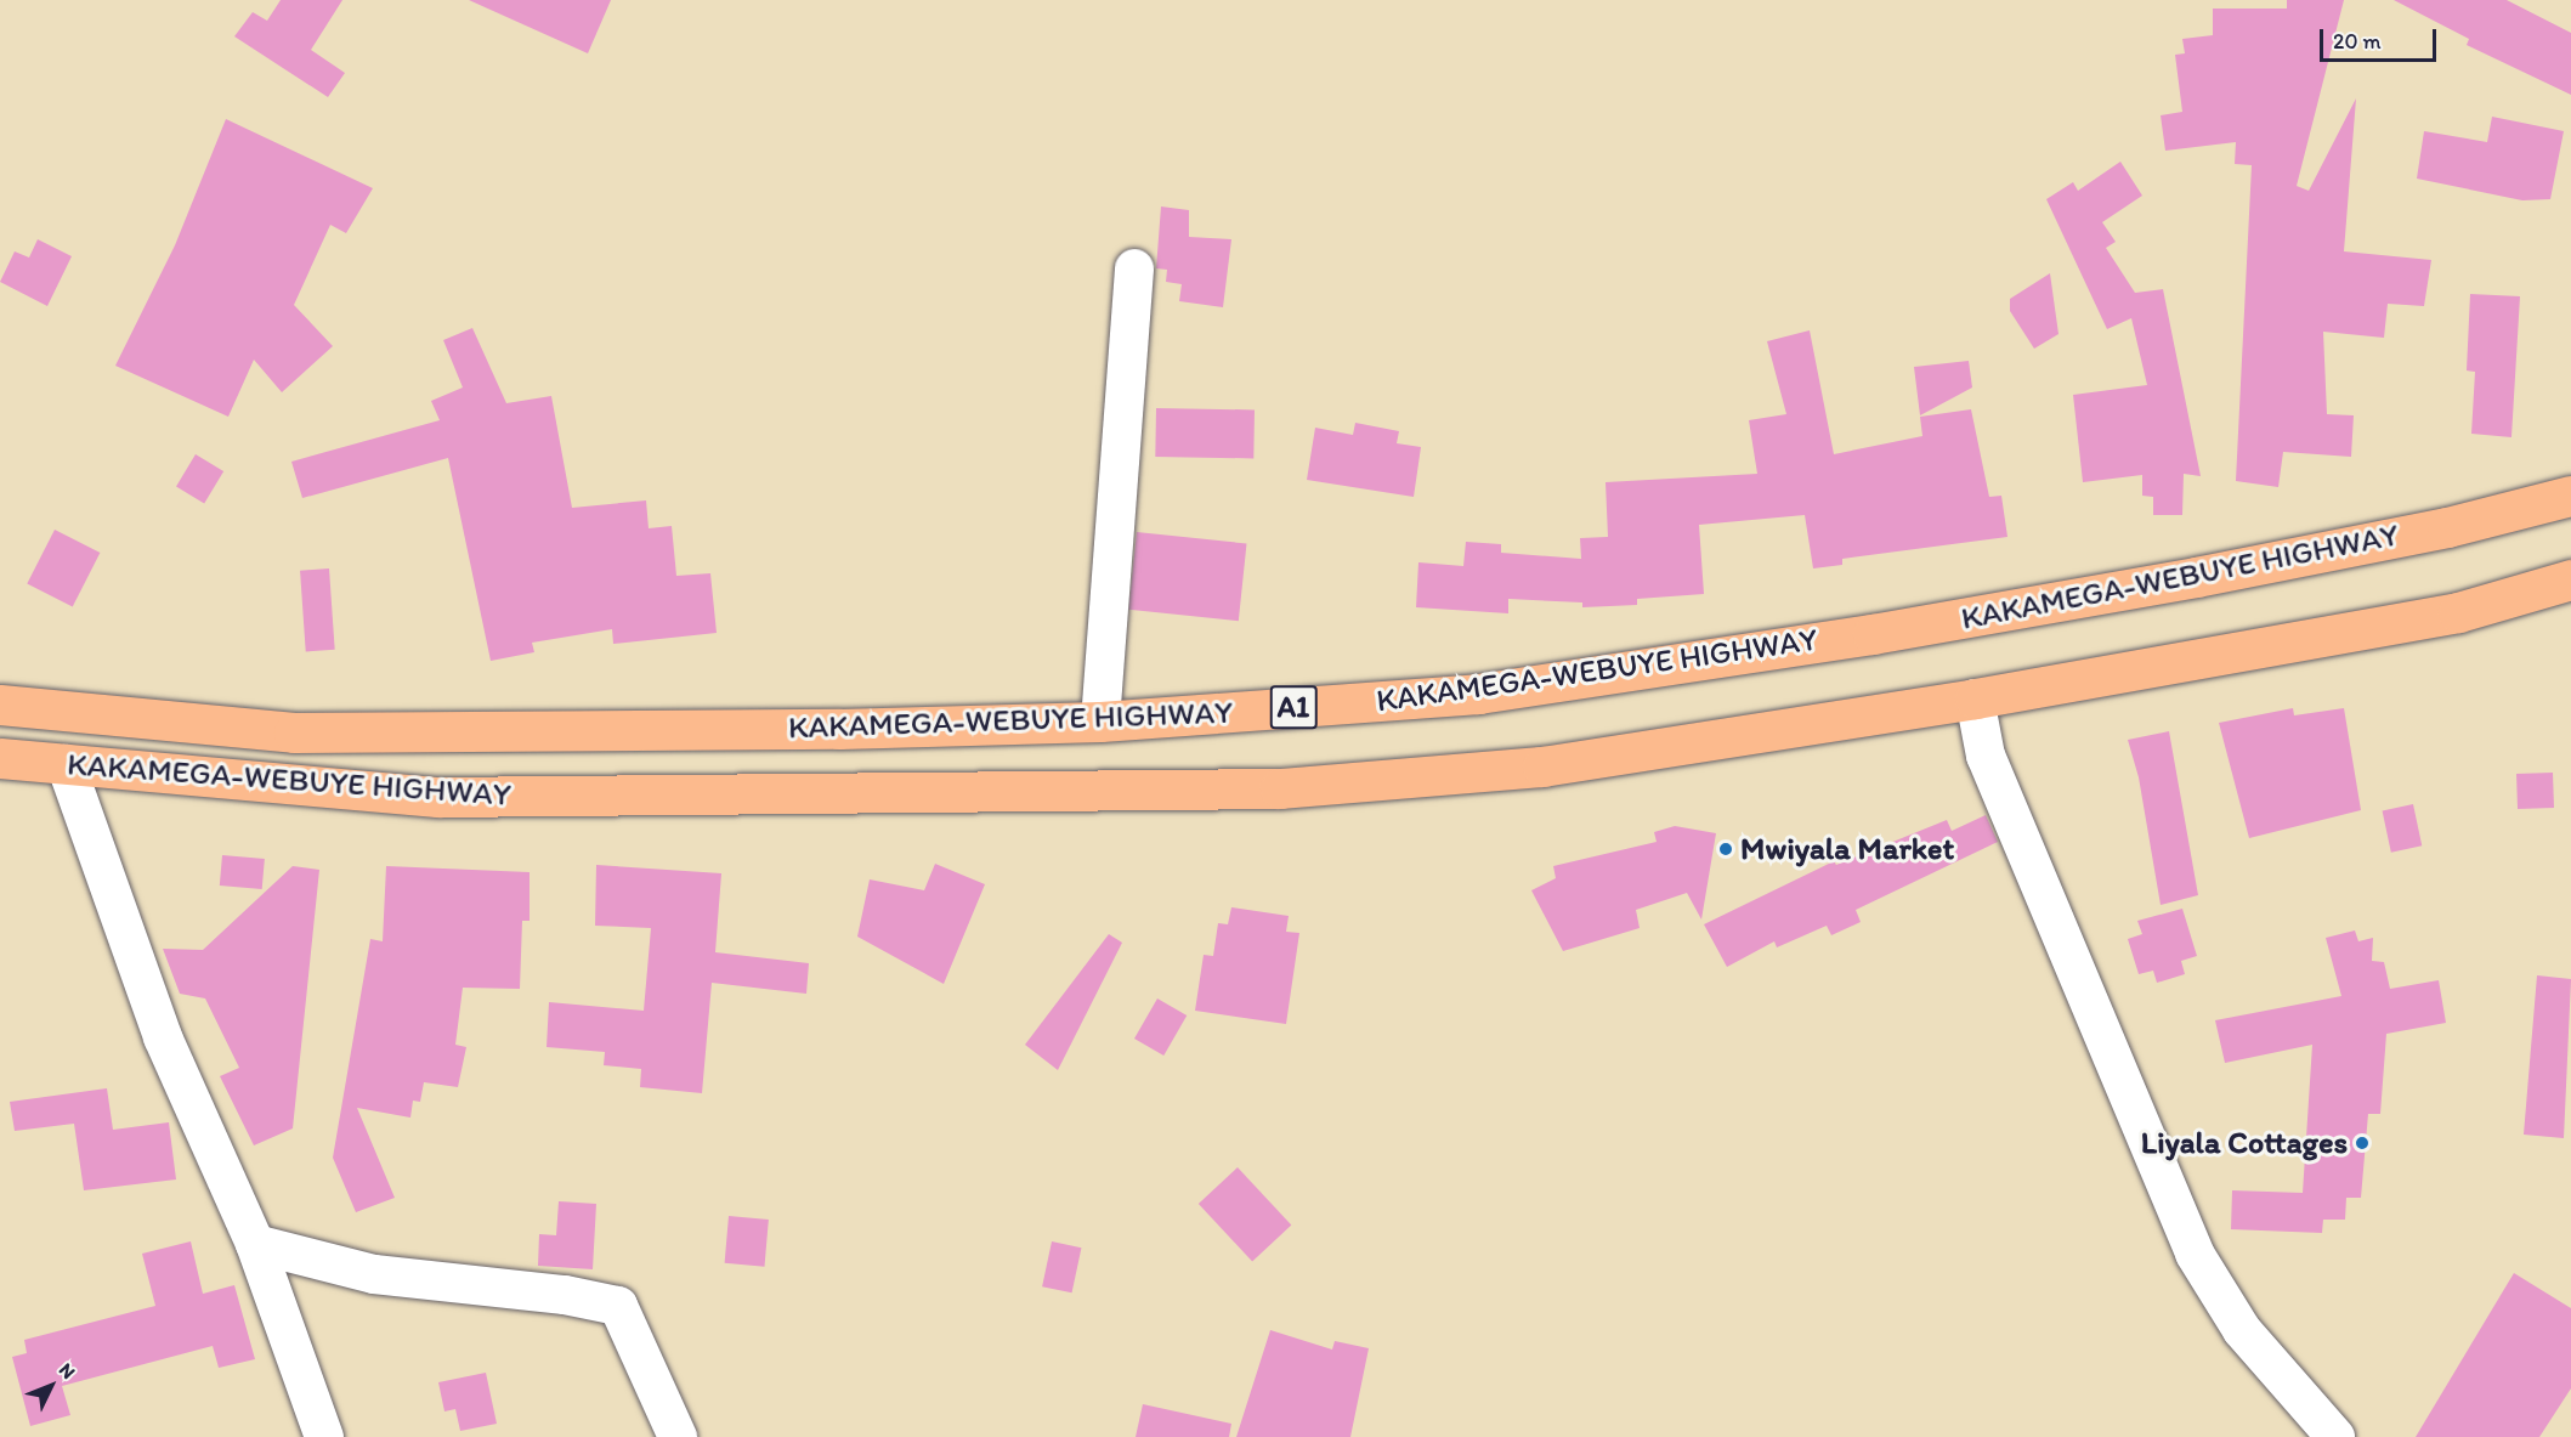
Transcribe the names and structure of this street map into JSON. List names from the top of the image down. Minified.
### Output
{"streets":{"highway":["KAKAMEGA-WEBUYE HIGHWAY","A1"]},"places":["Mwiyala Market","Liyala Cottages"],"scale_bar":"20 m","north":"top right"}
